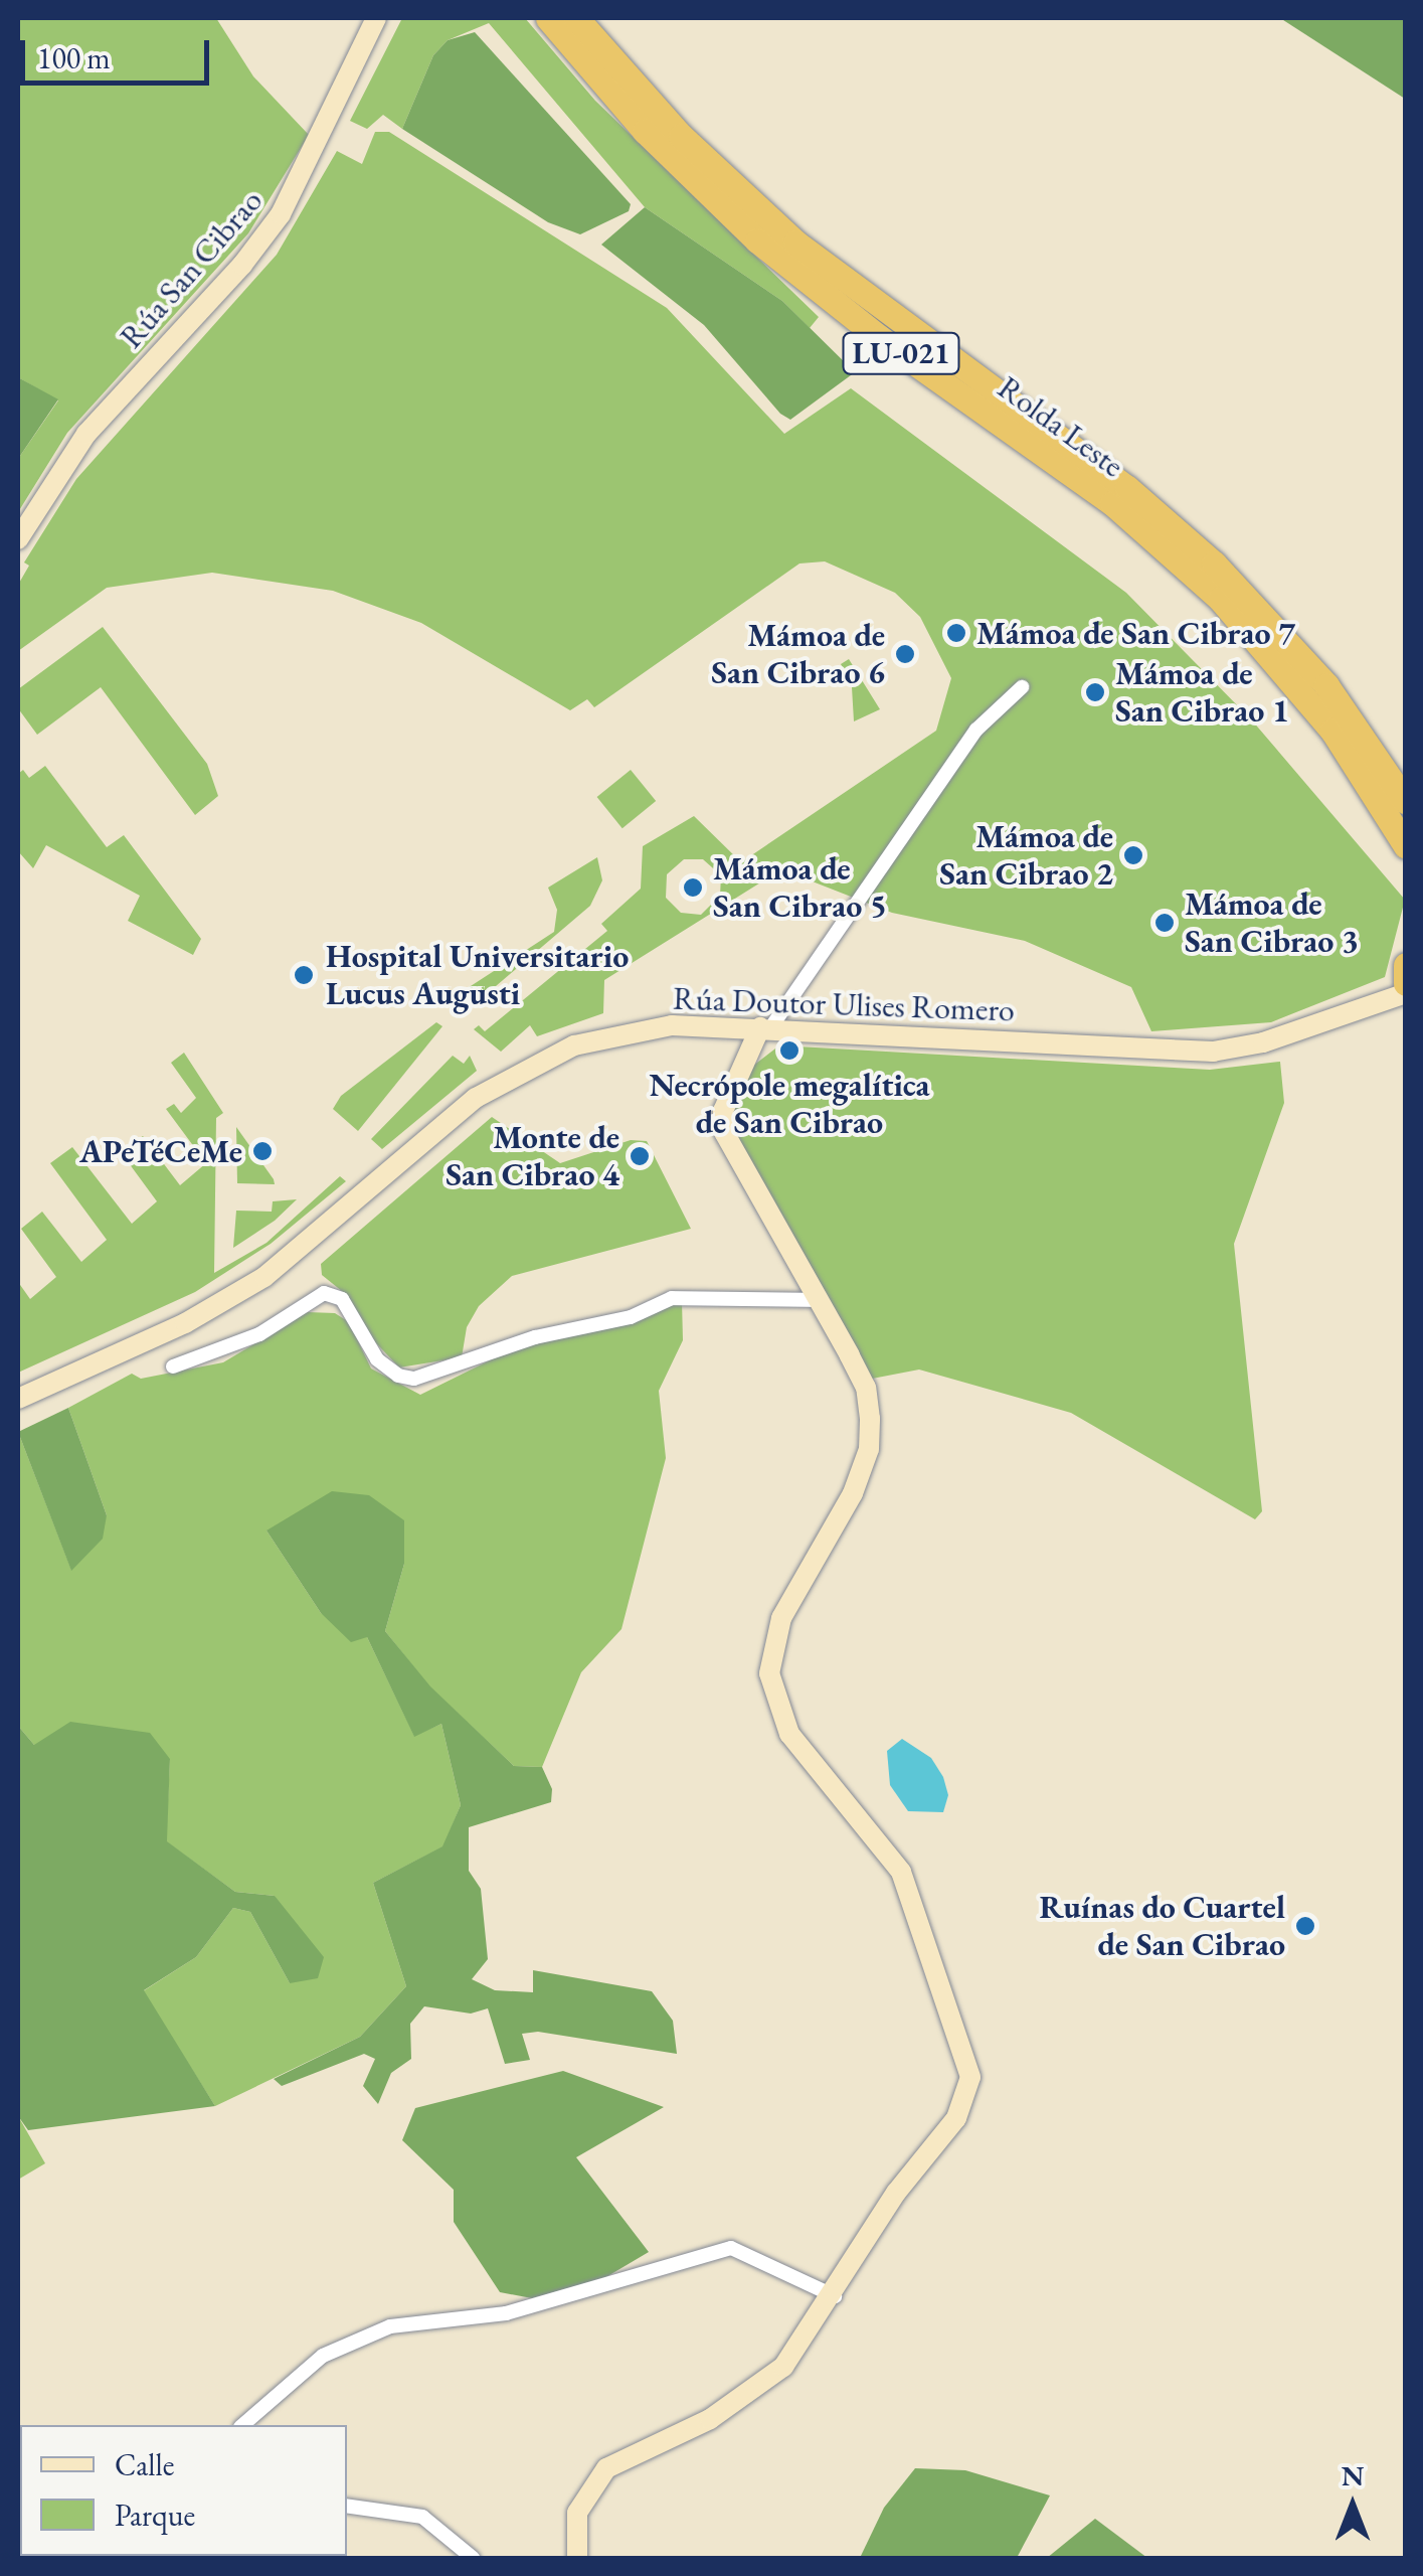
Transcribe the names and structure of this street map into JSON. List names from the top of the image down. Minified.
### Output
{"streets":{"highway":["LU-021","Rolda Leste"],"street":["Rúa San Cibrao","Rúa Doutor Ulises Romero"]},"places":["Mámoa de San Cibrao 7","Mámoa de San Cibrao 6","Mámoa de San Cibrao 1","Mámoa de San Cibrao 2","Mámoa de San Cibrao 5","Mámoa de San Cibrao 3","Hospital Universitario Lucus Augusti","Necrópole megalítica de San Cibrao","APeTéCeMe","Monte de San Cibrao 4","Ruínas do Cuartel de San Cibrao"],"legend":["Calle","Parque"],"scale_bar":"100 m","north":"top"}
